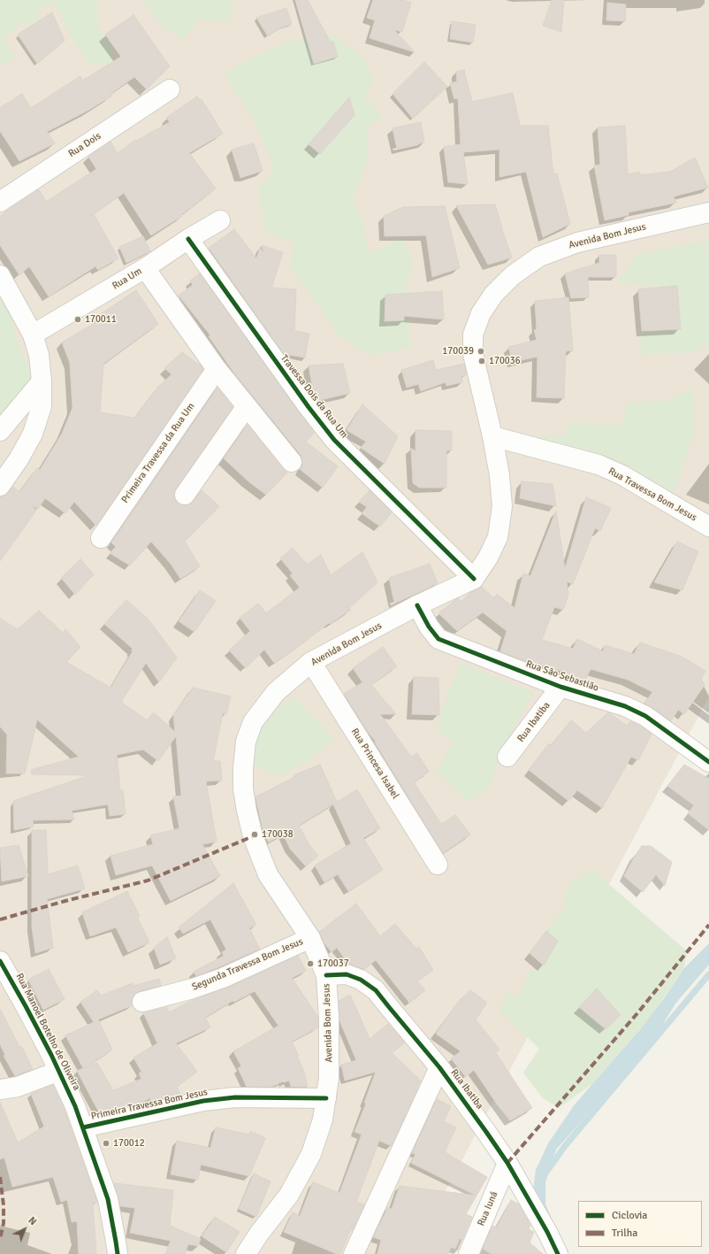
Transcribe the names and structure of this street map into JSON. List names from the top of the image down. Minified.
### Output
{"streets":{"street":["Rua Dois","Avenida Bom Jesus","Rua Um","Travessa Dois da Rua Um","Primeira Travessa da Rua Um","Rua Travessa Bom Jesus","Rua São Sebastião","Rua Ibatiba","Rua Princesa Isabel","Segunda Travessa Bom Jesus","Rua Manoel Botelho de Oliveira","Primeira Travessa Bom Jesus","Rua Iuná"]},"crossings":[["Avenida Bom Jesus","Travessa Dois da Rua Um"],["Avenida Bom Jesus","Rua Travessa Bom Jesus"],["Avenida Bom Jesus","Rua São Sebastião"],["Avenida Bom Jesus","Rua Ibatiba"],["Avenida Bom Jesus","Rua Princesa Isabel"],["Avenida Bom Jesus","Segunda Travessa Bom Jesus"],["Avenida Bom Jesus","Primeira Travessa Bom Jesus"],["Rua Um","Travessa Dois da Rua Um"],["Rua São Sebastião","Rua Ibatiba"],["Rua Ibatiba","Rua Iuná"],["Rua Manoel Botelho de Oliveira","Primeira Travessa Bom Jesus"]],"places":["170011","170039","170036","170038","170037","170012"],"legend":["Ciclovia","Trilha"],"north":"top right"}
